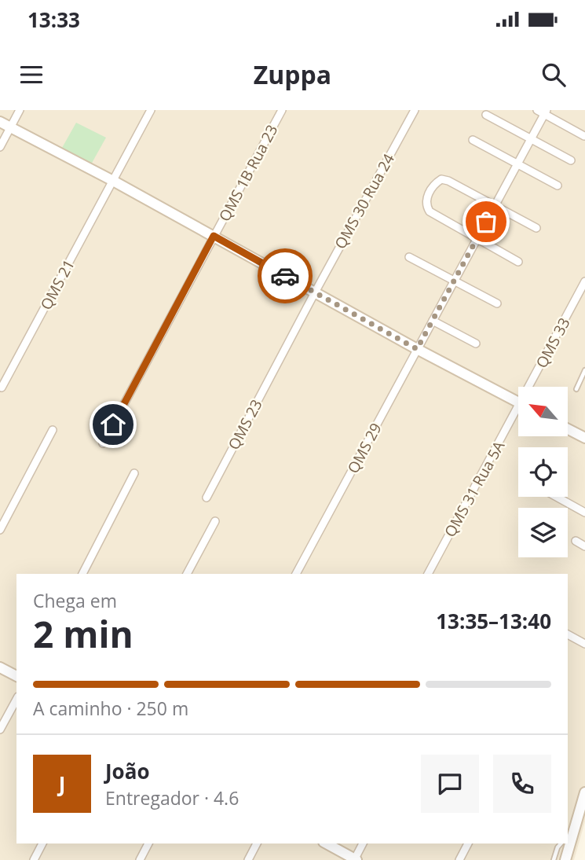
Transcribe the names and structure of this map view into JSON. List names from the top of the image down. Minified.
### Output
{"streets":{"street":["QMS 1B Rua 23","QMS 30 Rua 24","QMS 21","QMS 33","QMS 23","QMS 29","QMS 31 Rua 5A"]},"crossings":[["QMS 30 Rua 24","QMS 23"]],"north":"top left","page":{"status":"13:33","header":"Zuppa","heading":["2 min","Chega em","13:35–13:40"],"panel":["João","Entregador · 4.6"],"bar":"A caminho · 250 m","round":"J"}}
